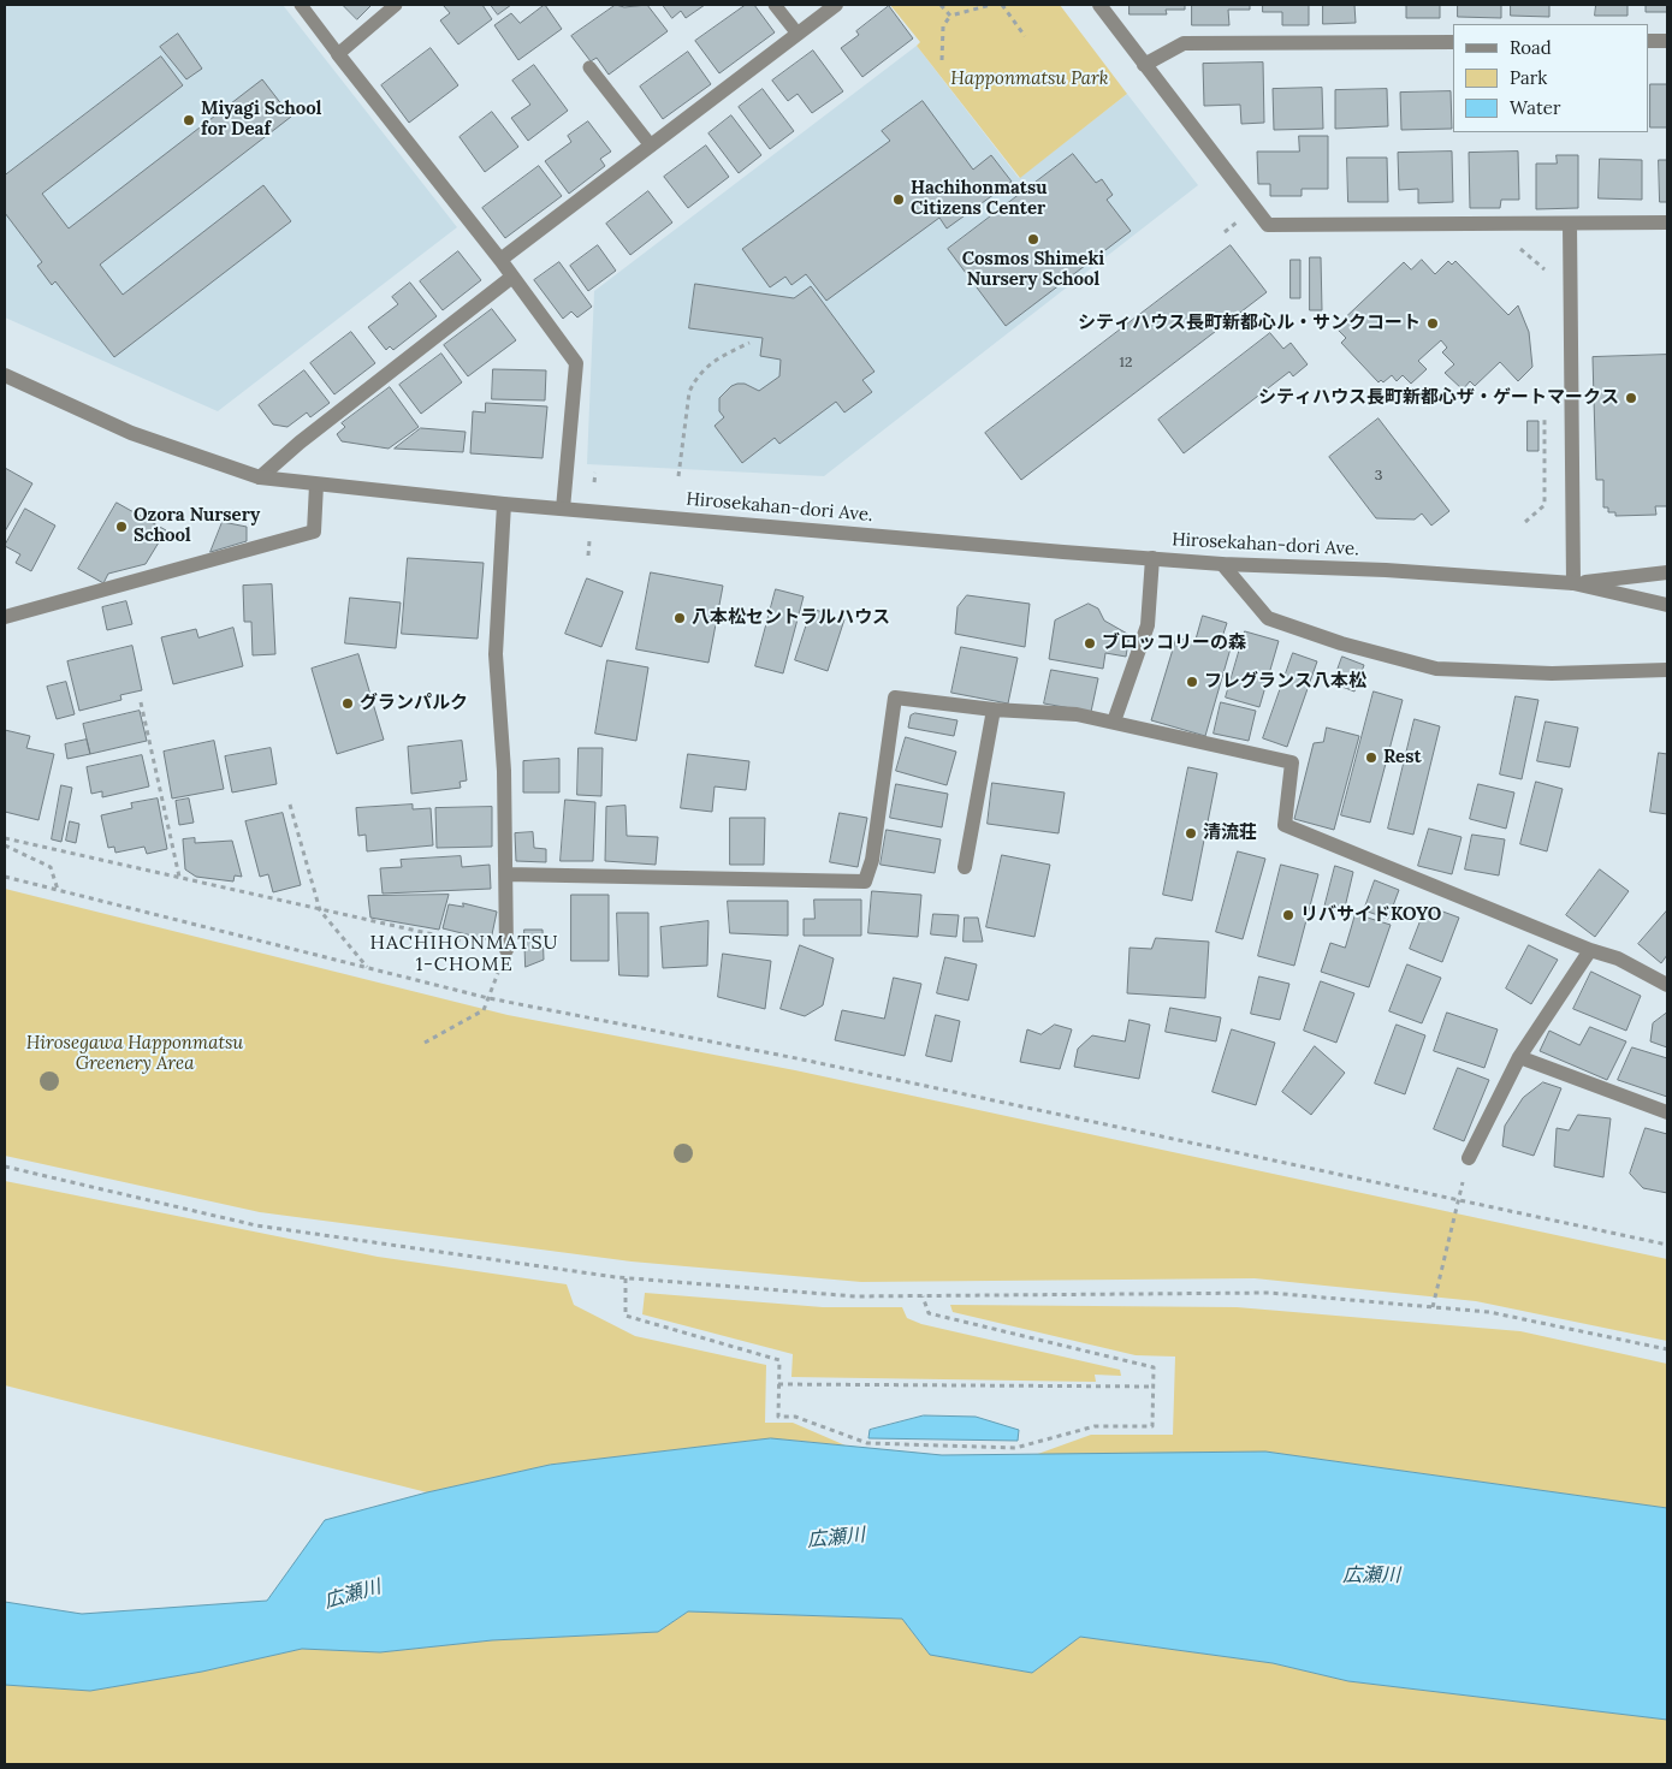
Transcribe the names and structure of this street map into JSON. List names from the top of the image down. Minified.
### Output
{"streets":{"street":["Hirosekahan-dori Ave."]},"districts":["HACHIHONMATSU 1-CHOME"],"water":["広瀬川"],"parks":["Happonmatsu Park","Hirosegawa Happonmatsu Greenery Area"],"places":["Miyagi School for Deaf","Hachihonmatsu Citizens Center","Cosmos Shimeki Nursery School","シティハウス長町新都心ル・サンクコート","シティハウス長町新都心ザ・ゲートマークス","Ozora Nursery School","八本松セントラルハウス","ブロッコリーの森","フレグランス八本松","グランパルク","Rest","清流荘","リバサイドKOYO"],"house_numbers":["12","3"],"legend":["Road","Park","Water"]}
